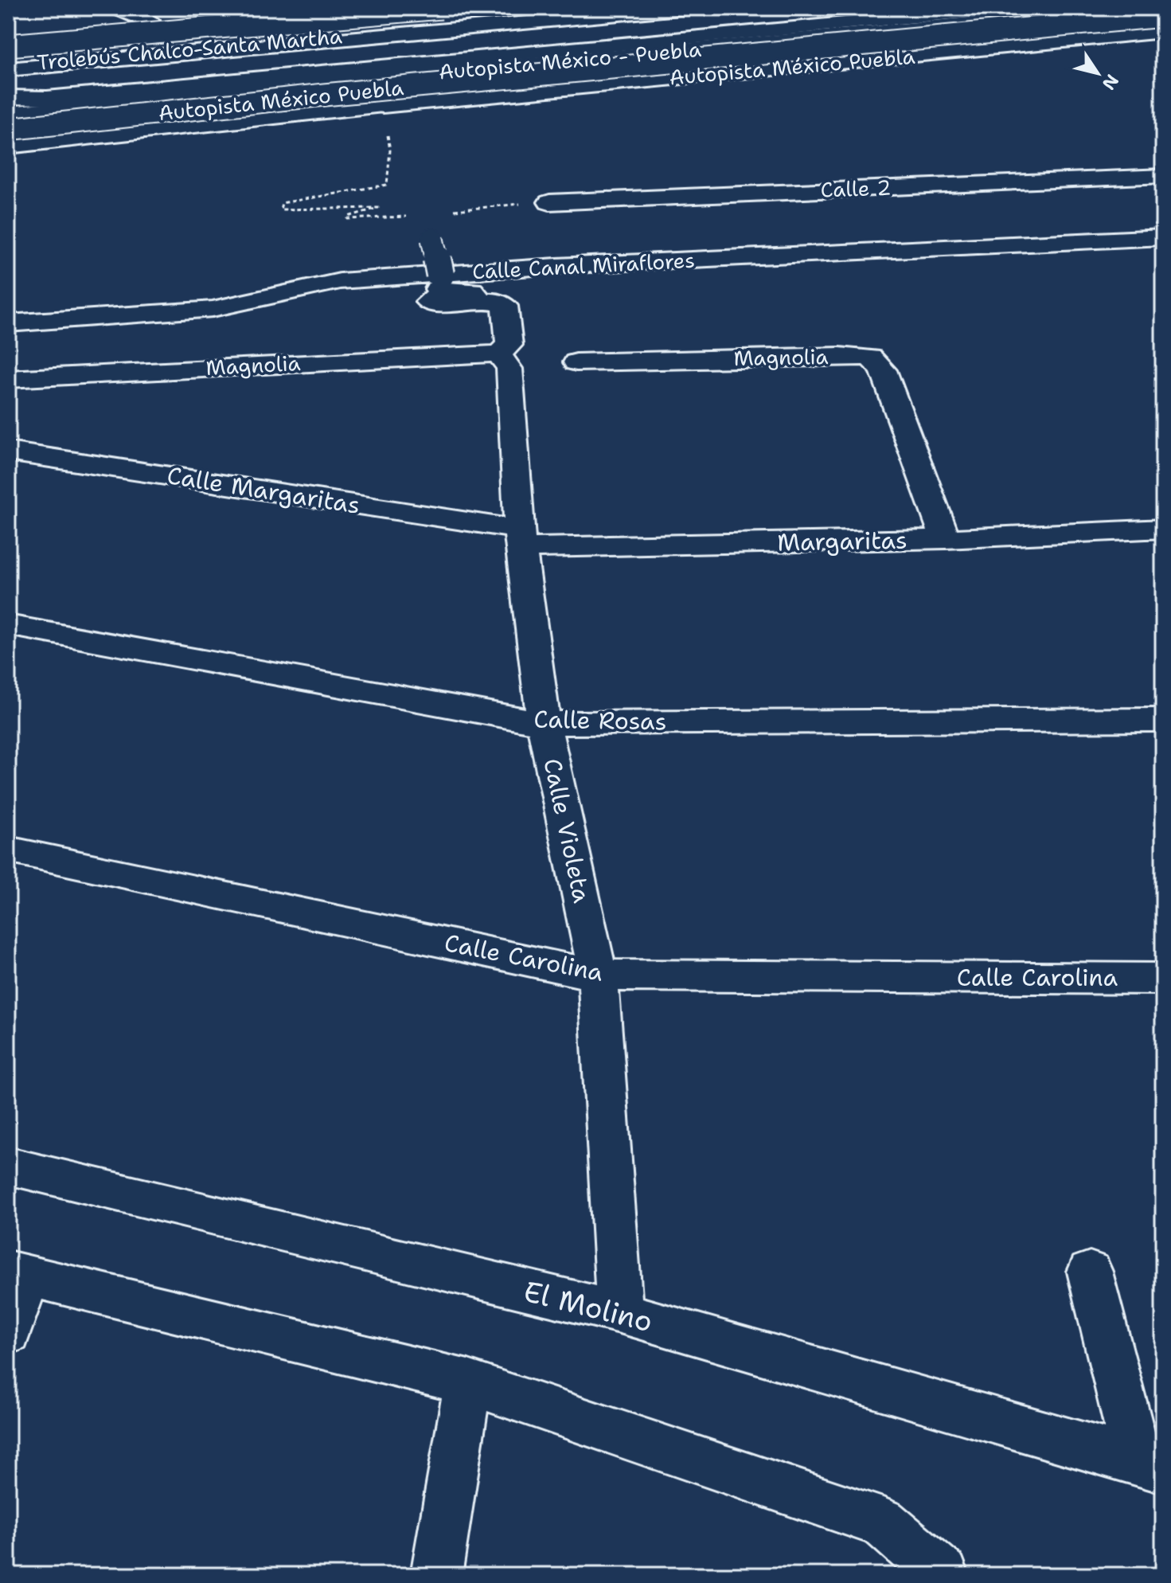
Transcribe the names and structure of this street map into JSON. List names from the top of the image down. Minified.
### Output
{"streets":{"main road":["Trolebús Chalco-Santa Martha","Autopista México - Puebla","Autopista México Puebla","Calle 2","Calle Canal Miraflores","Magnolia","Calle Margaritas","Margaritas","Calle Rosas","Calle Violeta","Calle Carolina","El Molino"]},"crossings":[["Magnolia","Margaritas"],["Magnolia","Calle Violeta"],["Calle Margaritas","Margaritas"],["Calle Margaritas","Calle Violeta"],["Margaritas","Calle Violeta"],["Calle Rosas","Calle Violeta"],["Calle Violeta","Calle Carolina"],["Calle Violeta","El Molino"]],"north":"bottom right"}
